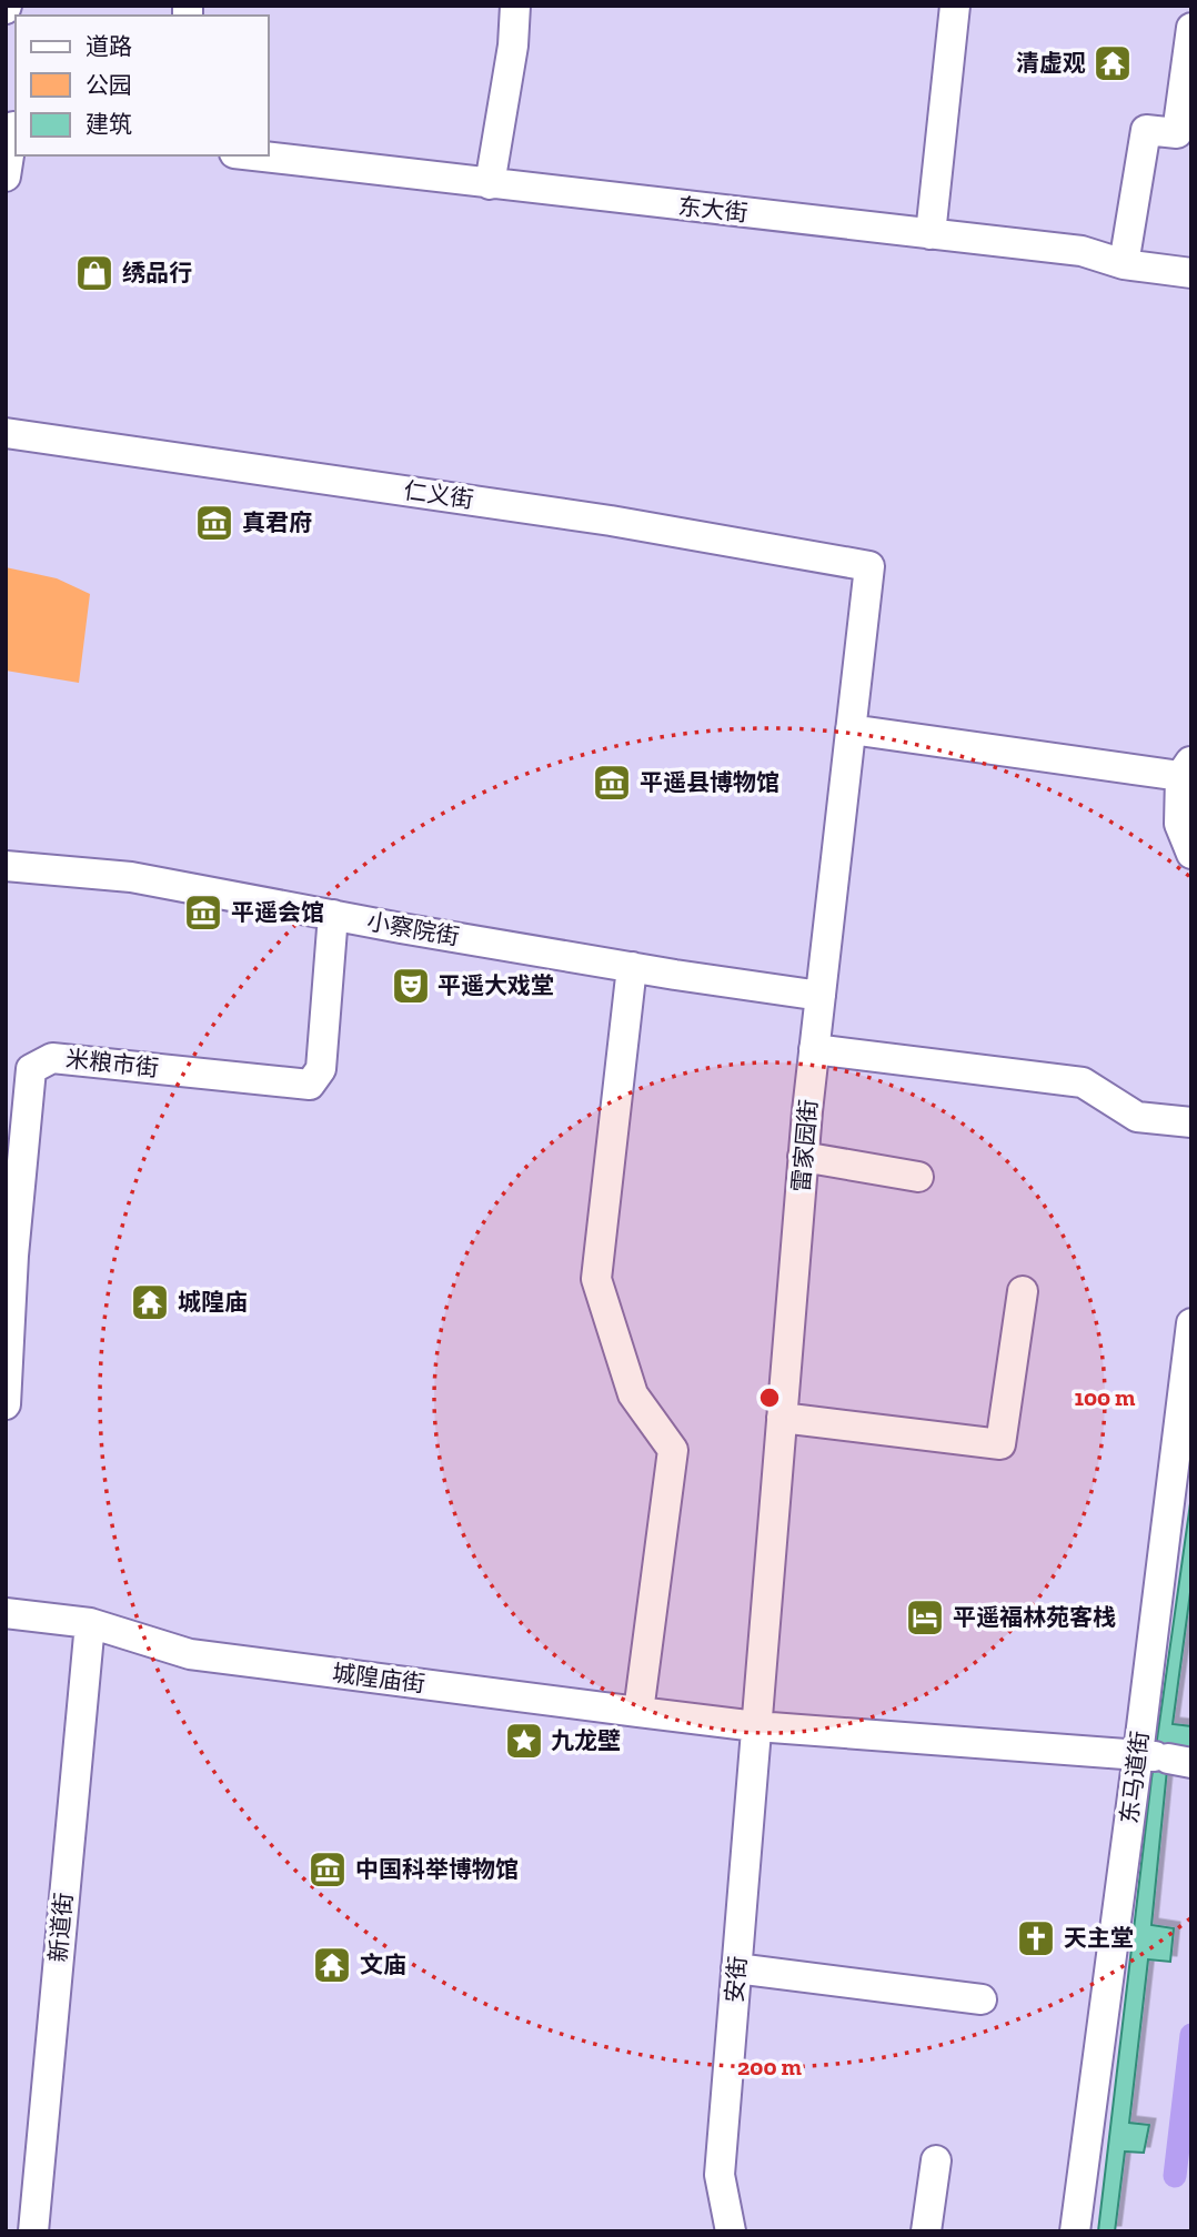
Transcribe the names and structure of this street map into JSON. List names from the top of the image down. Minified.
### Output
{"streets":{"street":["东大街","仁义街","小察院街","米粮市街","雷家园街","城隍庙街","东马道街","新道街","安街"]},"crossings":[["仁义街","雷家园街"],["小察院街","米粮市街"],["小察院街","雷家园街"],["雷家园街","城隍庙街"],["雷家园街","安街"],["城隍庙街","东马道街"],["城隍庙街","新道街"],["城隍庙街","安街"]],"places":{"temple":["清虚观","城隍庙","文庙"],"shop":["绣品行"],"museum":["真君府","平遥县博物馆","平遥会馆","中国科举博物馆"],"theatre":["平遥大戏堂"],"hotel":["平遥福林苑客栈"],"place":["九龙壁"],"church":["天主堂"]},"legend":["道路","公园","建筑"],"rings":["100 m","200 m"]}
